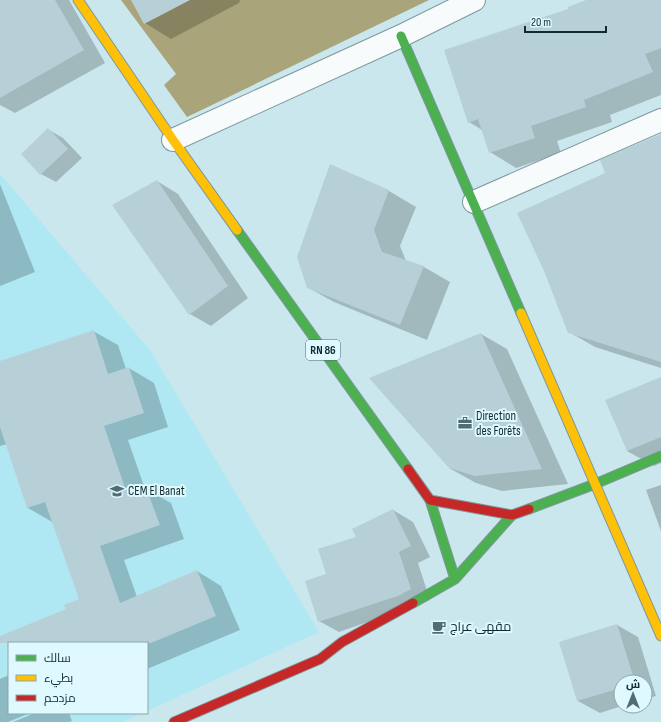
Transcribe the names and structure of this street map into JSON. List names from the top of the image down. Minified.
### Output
{"streets":{"street":["RN 86"]},"places":{"office":["Direction des Forêts"],"school or university":["CEM El Banat"],"cafe":["مقهى عراج"]},"legend":["سالك","بطيء","مزدحم"],"scale_bar":"20 m","north":"top"}
